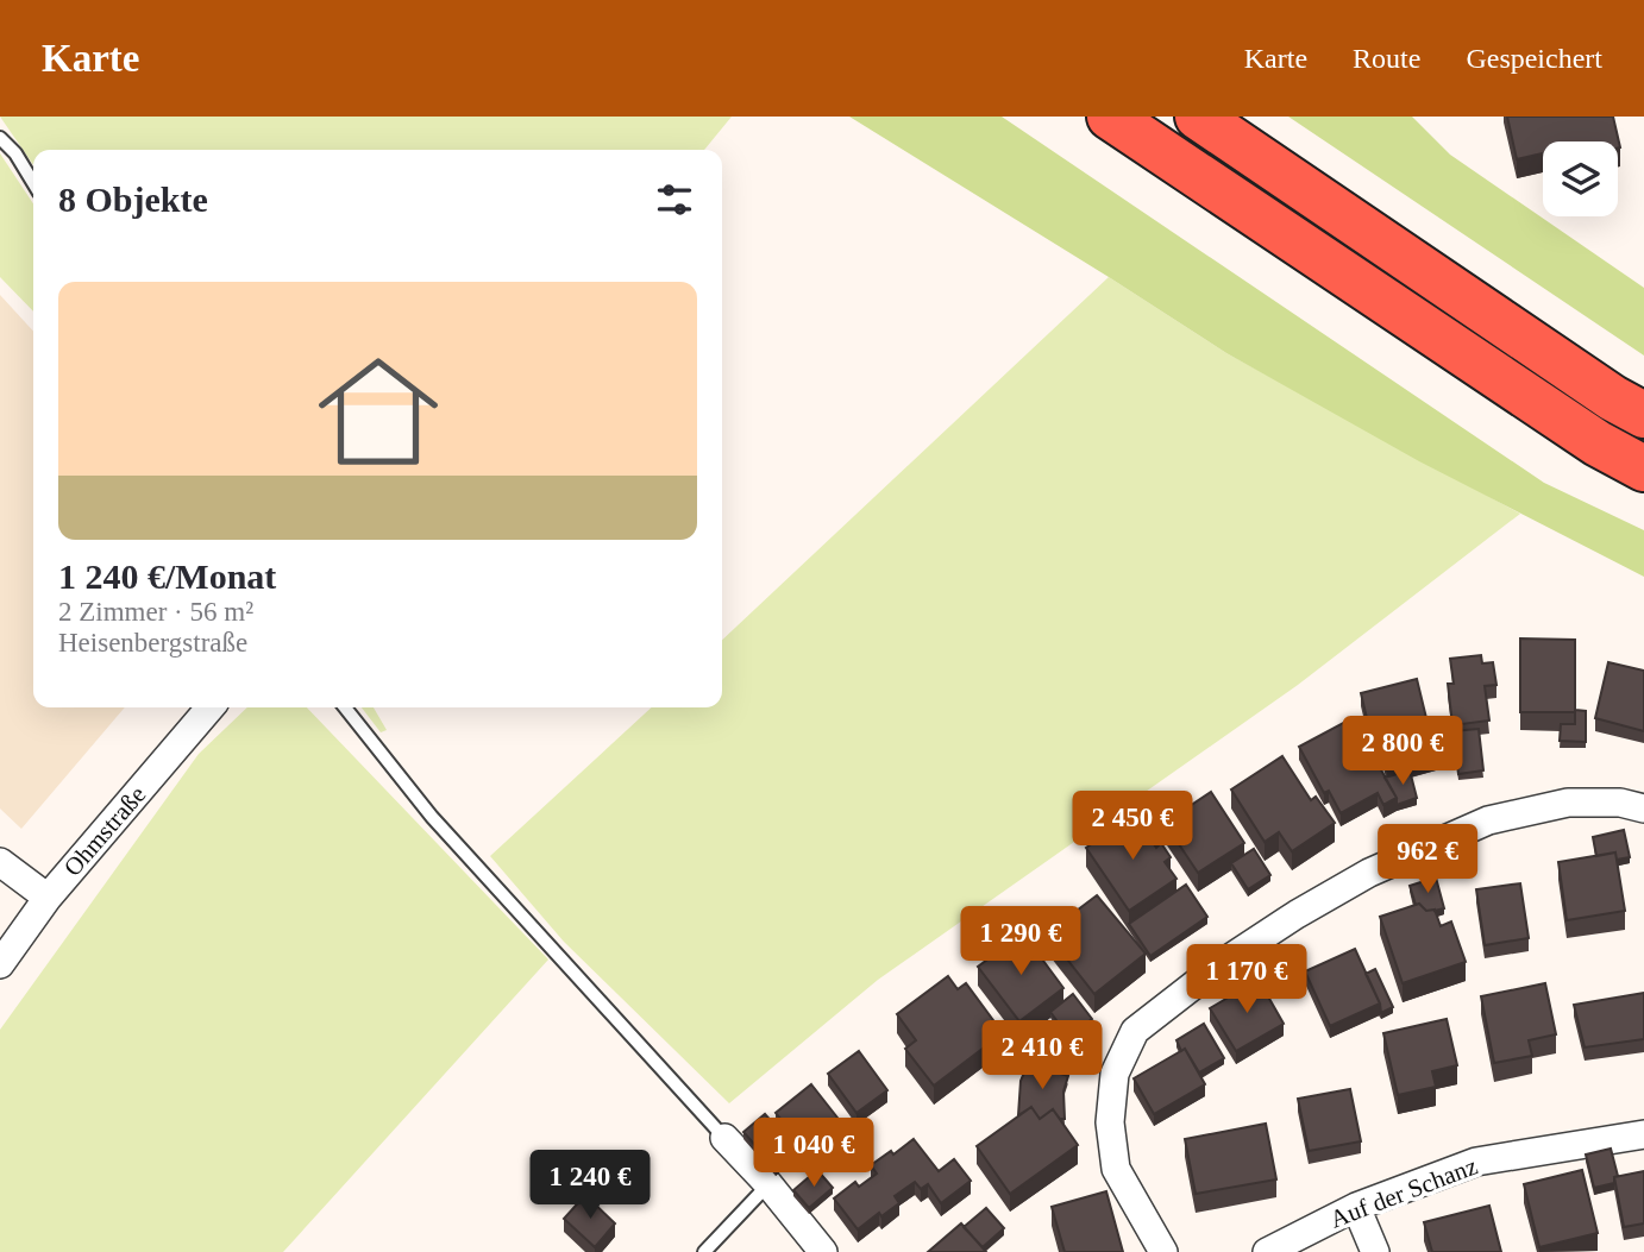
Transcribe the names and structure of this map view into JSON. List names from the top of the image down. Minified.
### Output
{"streets":{"street":["Ohmstraße","Auf der Schanz"]},"page":{"header":"Karte","nav":["Karte","Route","Gespeichert"],"heading":"8 Objekte","list":[{"name":"1 240 €/Monat","note":"2 Zimmer · 56 m² · Heisenbergstraße"}],"price":["2 800 €","2 450 €","962 €","1 290 €","1 170 €","2 410 €","1 040 €","1 240 €"]}}
